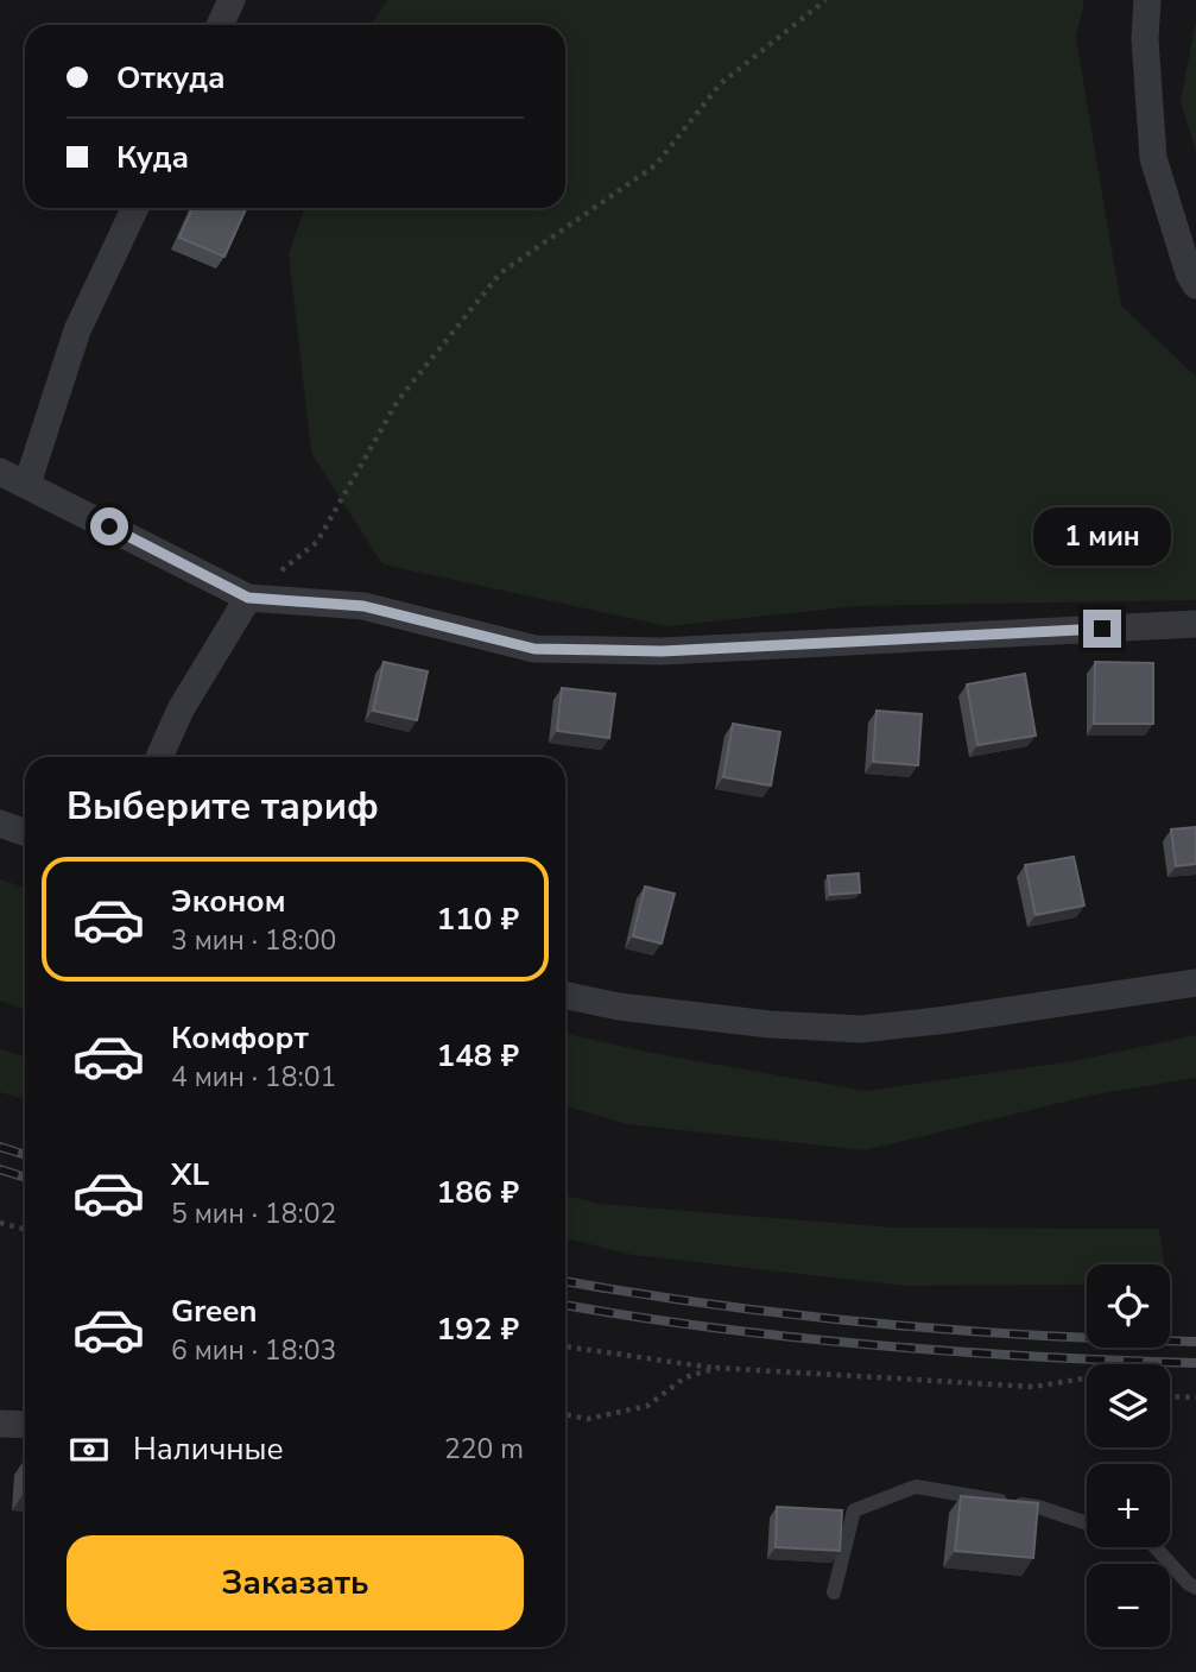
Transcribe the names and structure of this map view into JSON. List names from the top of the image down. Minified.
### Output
{"page":{"banner":["Откуда","Куда"],"bubble":"1 мин","heading":"Выберите тариф","list":[{"name":"Эконом","note":"3 мин · 18:00","value":"110 ₽"},{"name":"Комфорт","note":"4 мин · 18:01","value":"148 ₽"},{"name":"XL","note":"5 мин · 18:02","value":"186 ₽"},{"name":"Green","note":"6 мин · 18:03","value":"192 ₽"}],"map_buttons":["+","−"],"pay":["Наличные","220 m"],"buttons":"Заказать"}}
